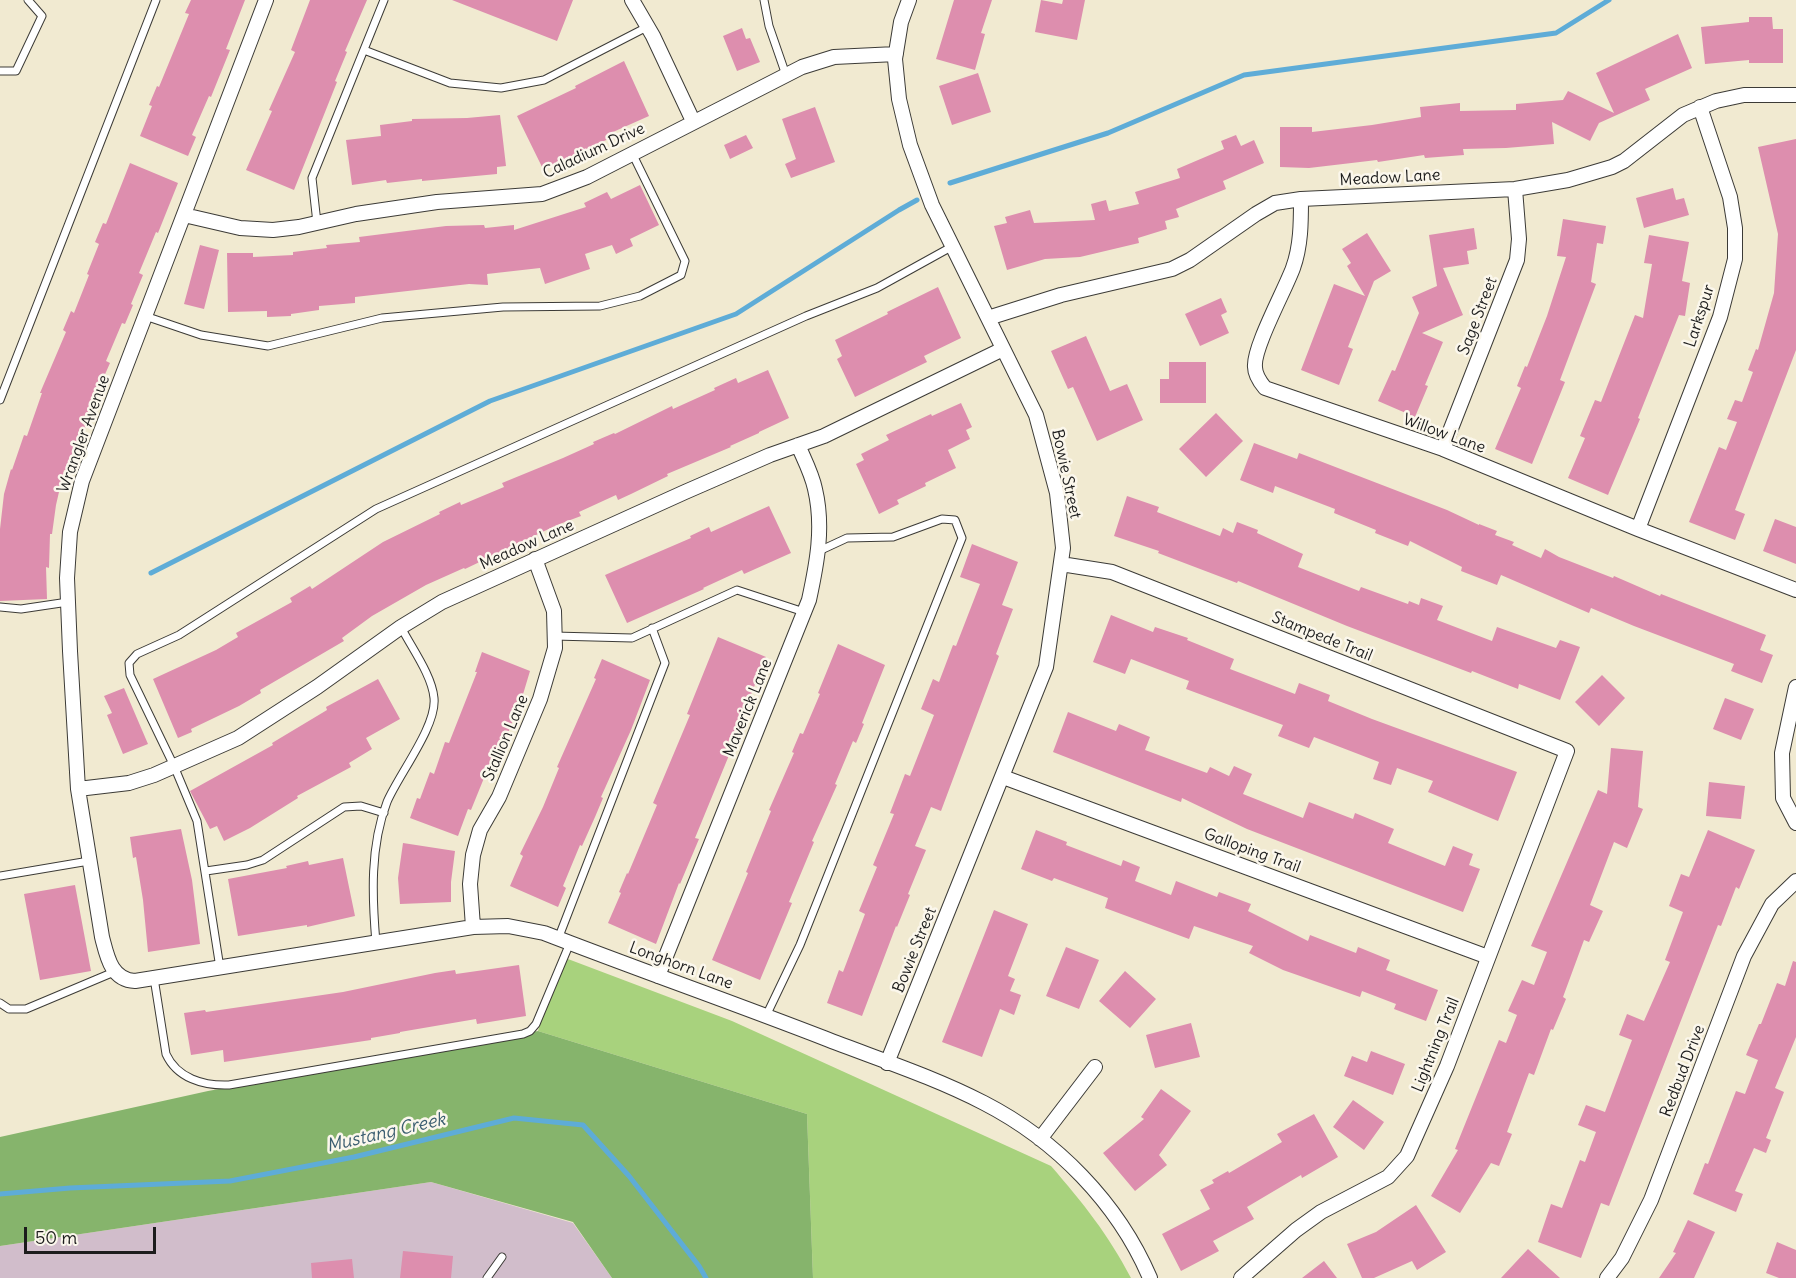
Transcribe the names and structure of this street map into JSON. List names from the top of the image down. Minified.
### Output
{"streets":{"street":["Caladium Drive","Meadow Lane","Sage Street","Larkspur","Wrangler Avenue","Willow Lane","Bowie Street","Stampede Trail","Maverick Lane","Stallion Lane","Galloping Trail","Longhorn Lane","Lightning Trail","Redbud Drive"]},"crossings":[["Caladium Drive","Wrangler Avenue"],["Caladium Drive","Bowie Street"],["Meadow Lane","Sage Street"],["Meadow Lane","Larkspur"],["Meadow Lane","Wrangler Avenue"],["Meadow Lane","Willow Lane"],["Meadow Lane","Bowie Street"],["Meadow Lane","Maverick Lane"],["Meadow Lane","Stallion Lane"],["Sage Street","Willow Lane"],["Larkspur","Willow Lane"],["Wrangler Avenue","Longhorn Lane"],["Bowie Street","Stampede Trail"],["Bowie Street","Galloping Trail"],["Bowie Street","Longhorn Lane"],["Stampede Trail","Lightning Trail"],["Maverick Lane","Longhorn Lane"],["Stallion Lane","Longhorn Lane"],["Galloping Trail","Lightning Trail"]],"water":["Mustang Creek"],"scale_bar":"50 m"}
